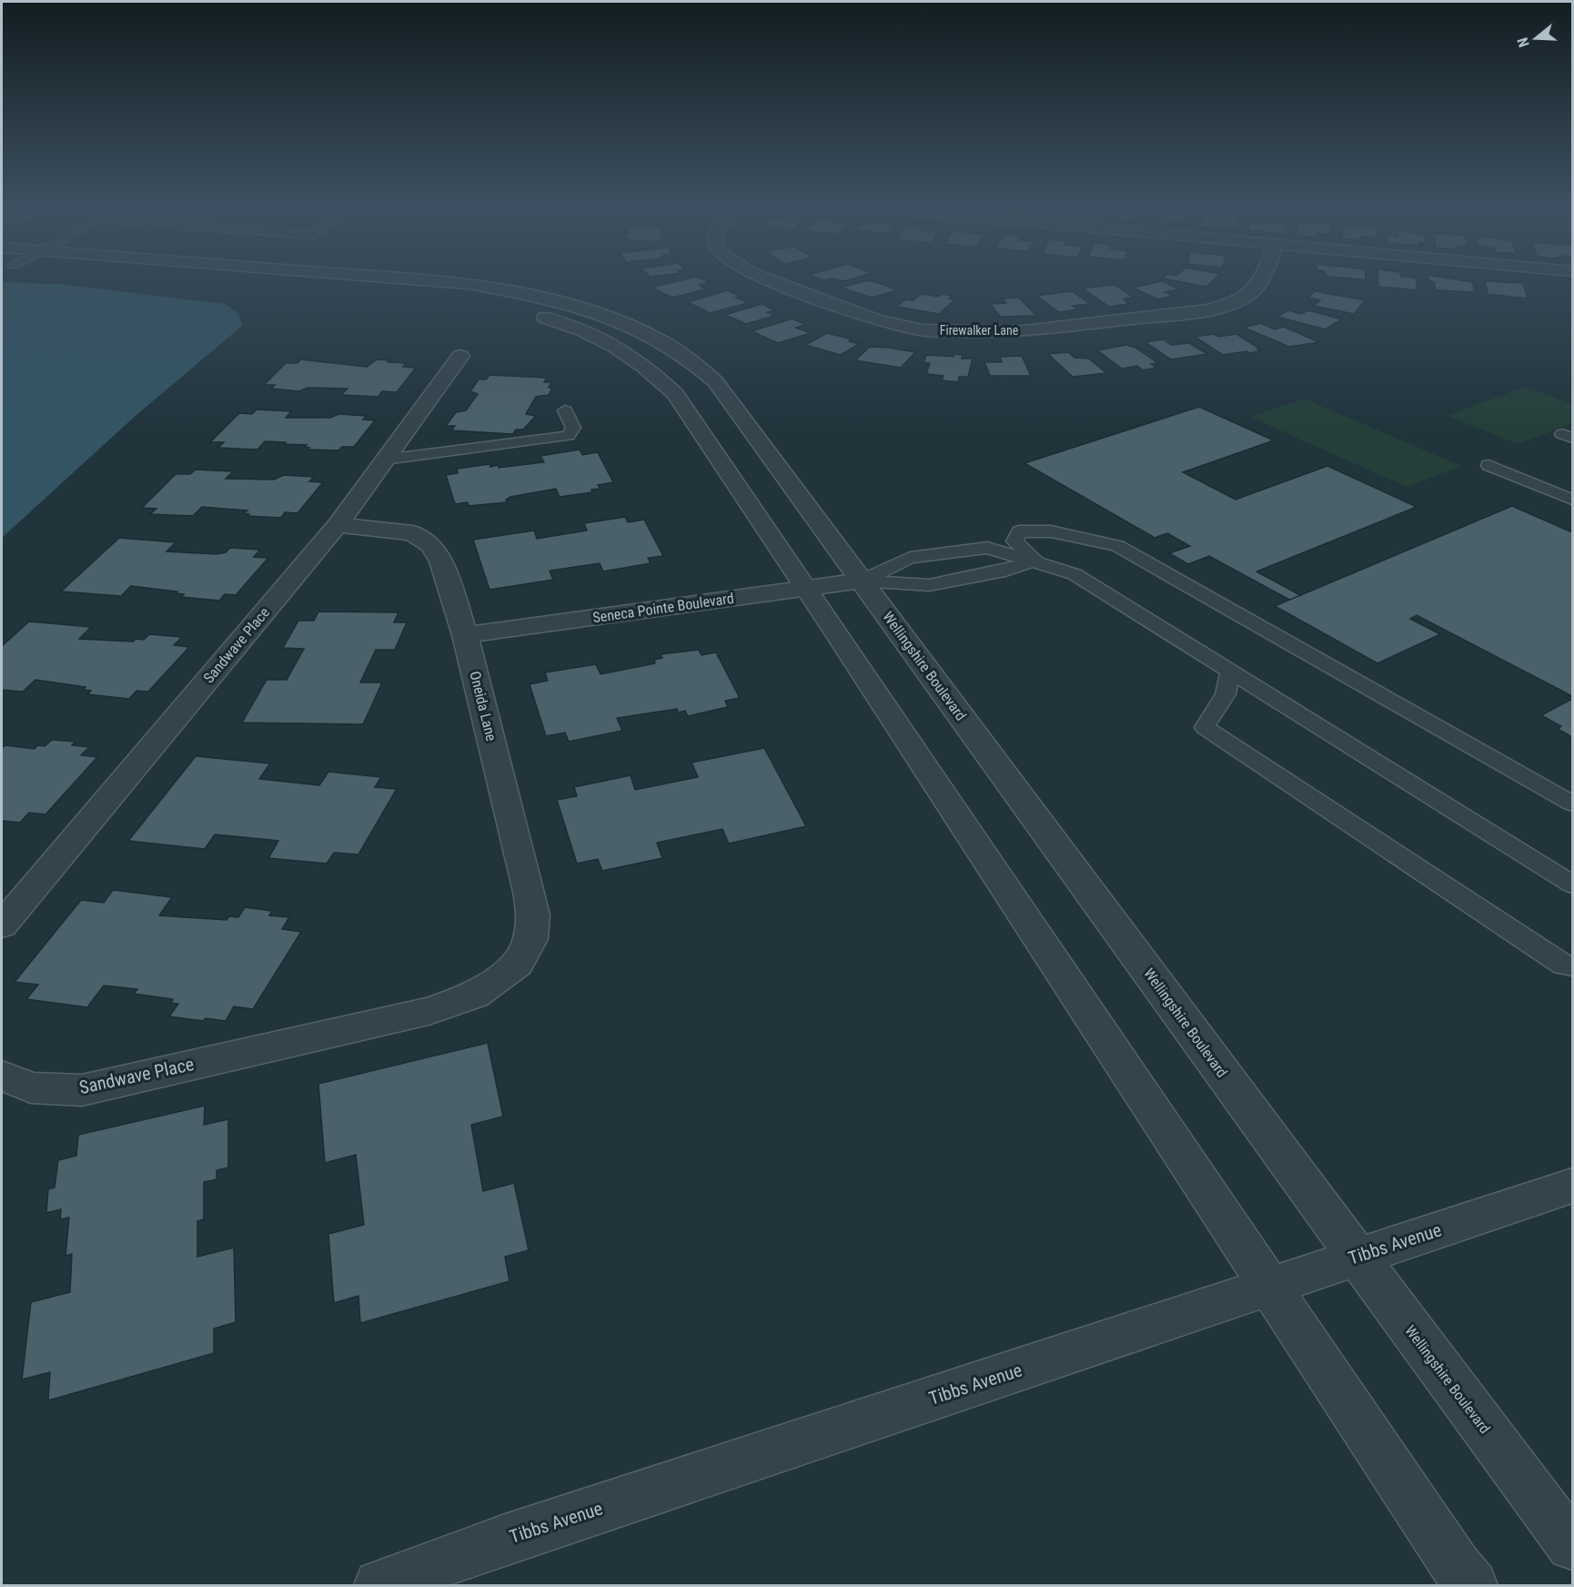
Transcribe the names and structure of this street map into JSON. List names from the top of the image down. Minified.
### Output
{"streets":{"street":["Firewalker Lane","Seneca Pointe Boulevard","Sandwave Place","Wellingshire Boulevard","Oneida Lane","Tibbs Avenue"]},"crossings":[["Seneca Pointe Boulevard","Wellingshire Boulevard"],["Seneca Pointe Boulevard","Oneida Lane"],["Sandwave Place","Oneida Lane"],["Wellingshire Boulevard","Tibbs Avenue"]],"north":"left"}
